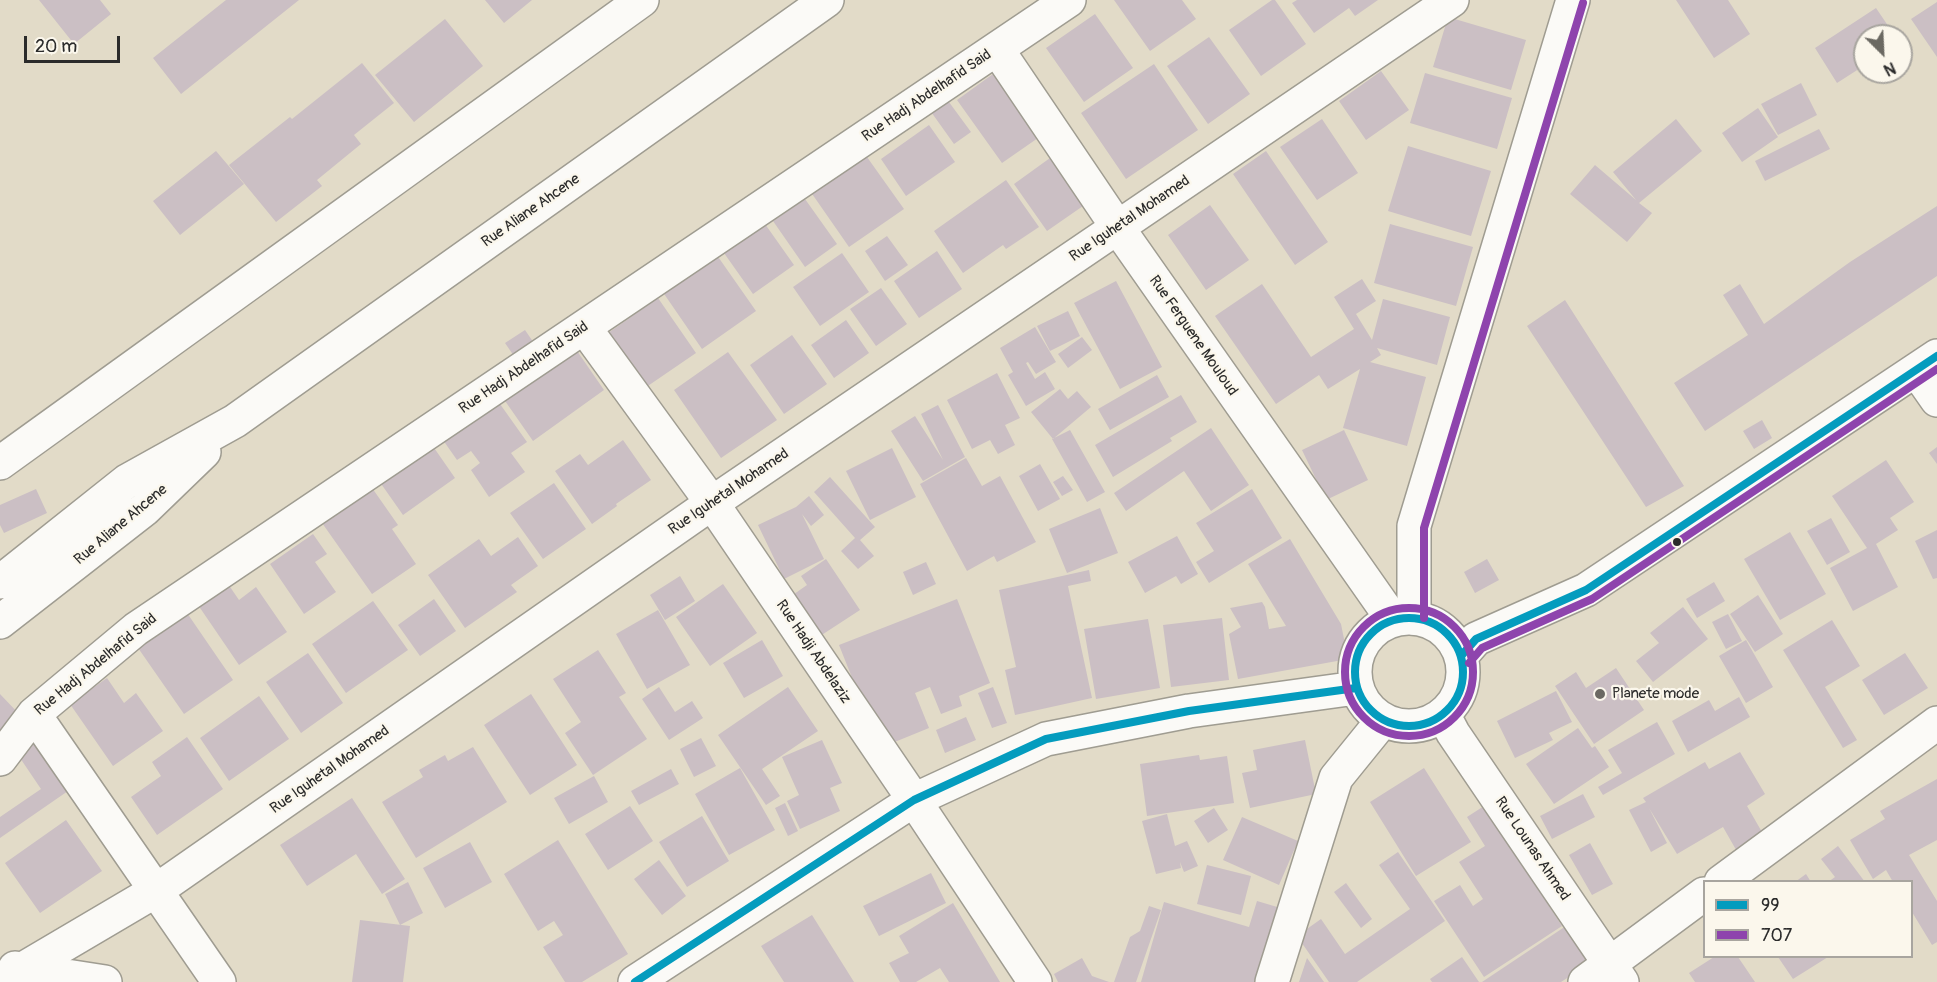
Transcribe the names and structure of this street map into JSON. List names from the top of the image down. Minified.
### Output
{"streets":{"street":["Rue Hadj Abdelhafid Said","Rue Aliane Ahcene","Rue Iguhetal Mohamed","Rue Ferguene Mouloud","Rue Hadji Abdelaziz","Rue Lounas Ahmed"]},"crossings":[["Rue Hadj Abdelhafid Said","Rue Ferguene Mouloud"],["Rue Hadj Abdelhafid Said","Rue Hadji Abdelaziz"],["Rue Iguhetal Mohamed","Rue Ferguene Mouloud"],["Rue Iguhetal Mohamed","Rue Hadji Abdelaziz"],["Rue Ferguene Mouloud","Rue Lounas Ahmed"]],"places":["Planete mode"],"lines":["transit line 707","transit line 99"],"legend":["99","707"],"scale_bar":"20 m","north":"bottom right"}
